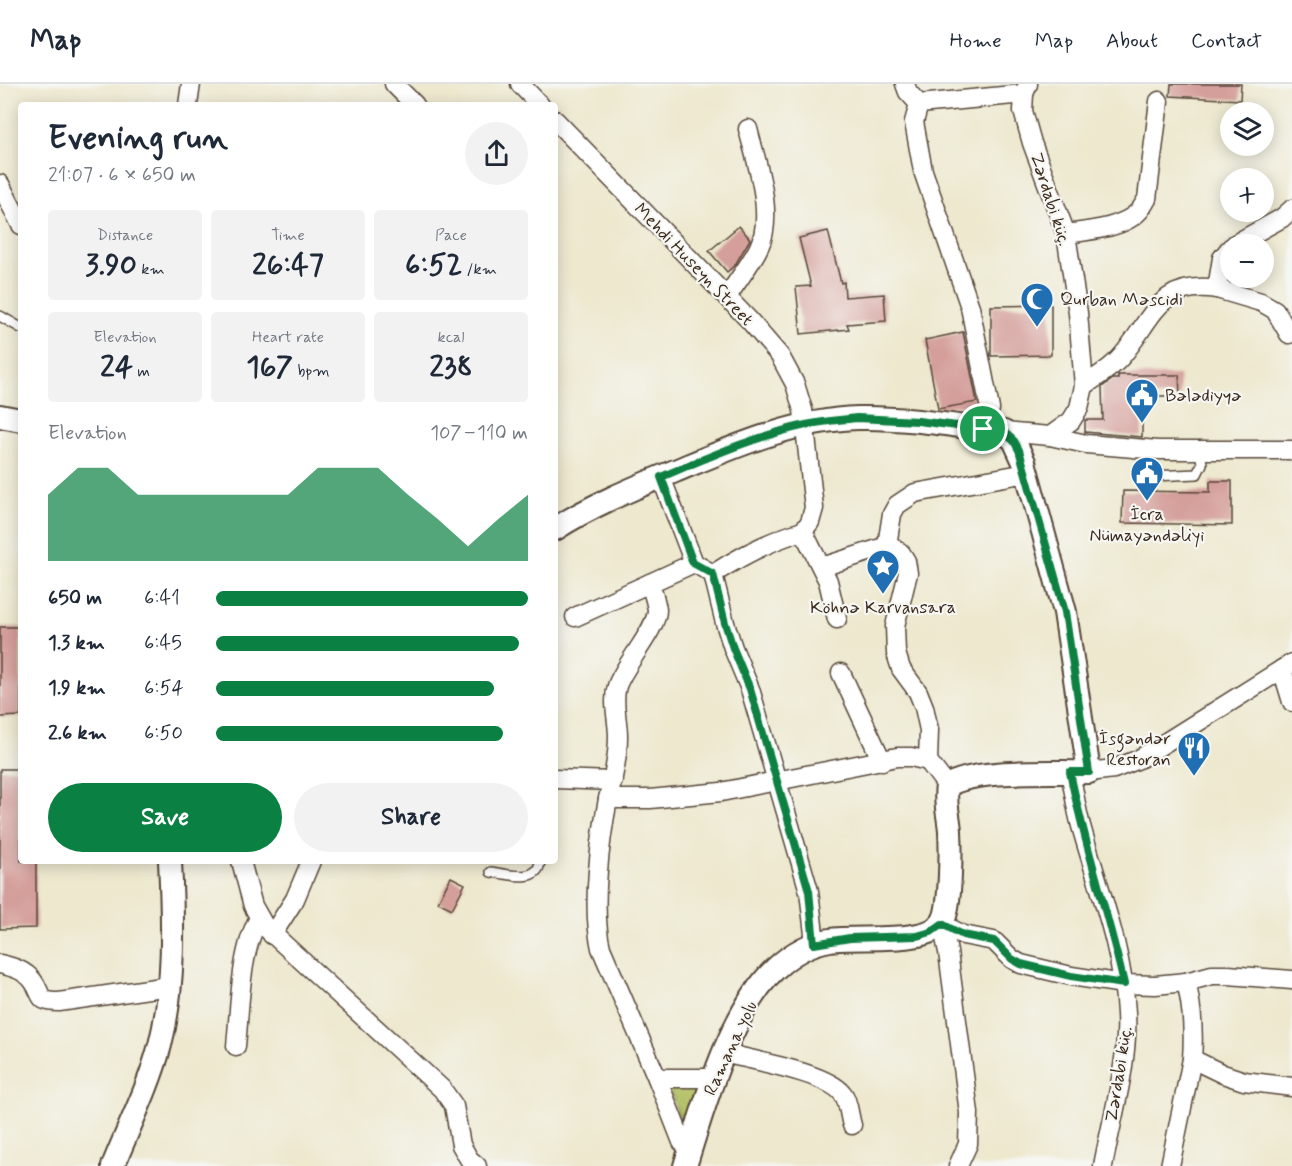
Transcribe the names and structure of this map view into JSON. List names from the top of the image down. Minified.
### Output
{"streets":{"street":["Zərdabi küç.","Mehdi Huseyn Street","Ramana yolu"]},"places":{"mosque":["Qurban Məscidi"],"public building":["Bələdiyyə","İcra Nümayəndəliyi"],"place":["Köhnə Karvansara"],"restaurant":["İsgəndər Restoran"]},"page":{"header":"Map","nav":["Home","Map","About","Contact"],"map_buttons":["+","−"],"heading":["Evening run","21:07 · 6 × 650 m"],"stats":[["Distance","3.90 km"],["Time","26:47"],["Pace","6:52 /km"],["Elevation","24 m"],["Heart rate","167 bpm"],["kcal","238"]],"chart":["Elevation","107–110 m"],"list":[{"name":"650 m","note":"6:41"},{"name":"1.3 km","note":"6:45"},{"name":"1.9 km","note":"6:54"},{"name":"2.6 km","note":"6:50"}],"buttons":["Save","Share"]}}
